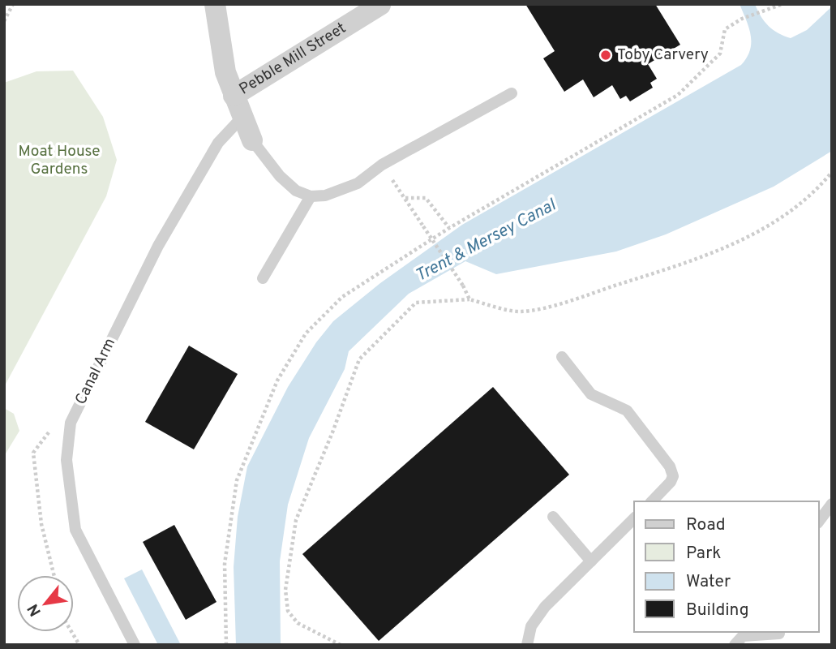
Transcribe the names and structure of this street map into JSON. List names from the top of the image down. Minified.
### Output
{"streets":{"street":["Pebble Mill Street"],"lane":["Canal Arm"]},"water":["Trent & Mersey Canal"],"parks":["Moat House Gardens"],"places":["Toby Carvery"],"legend":["Road","Park","Water","Building"],"north":"bottom left"}
